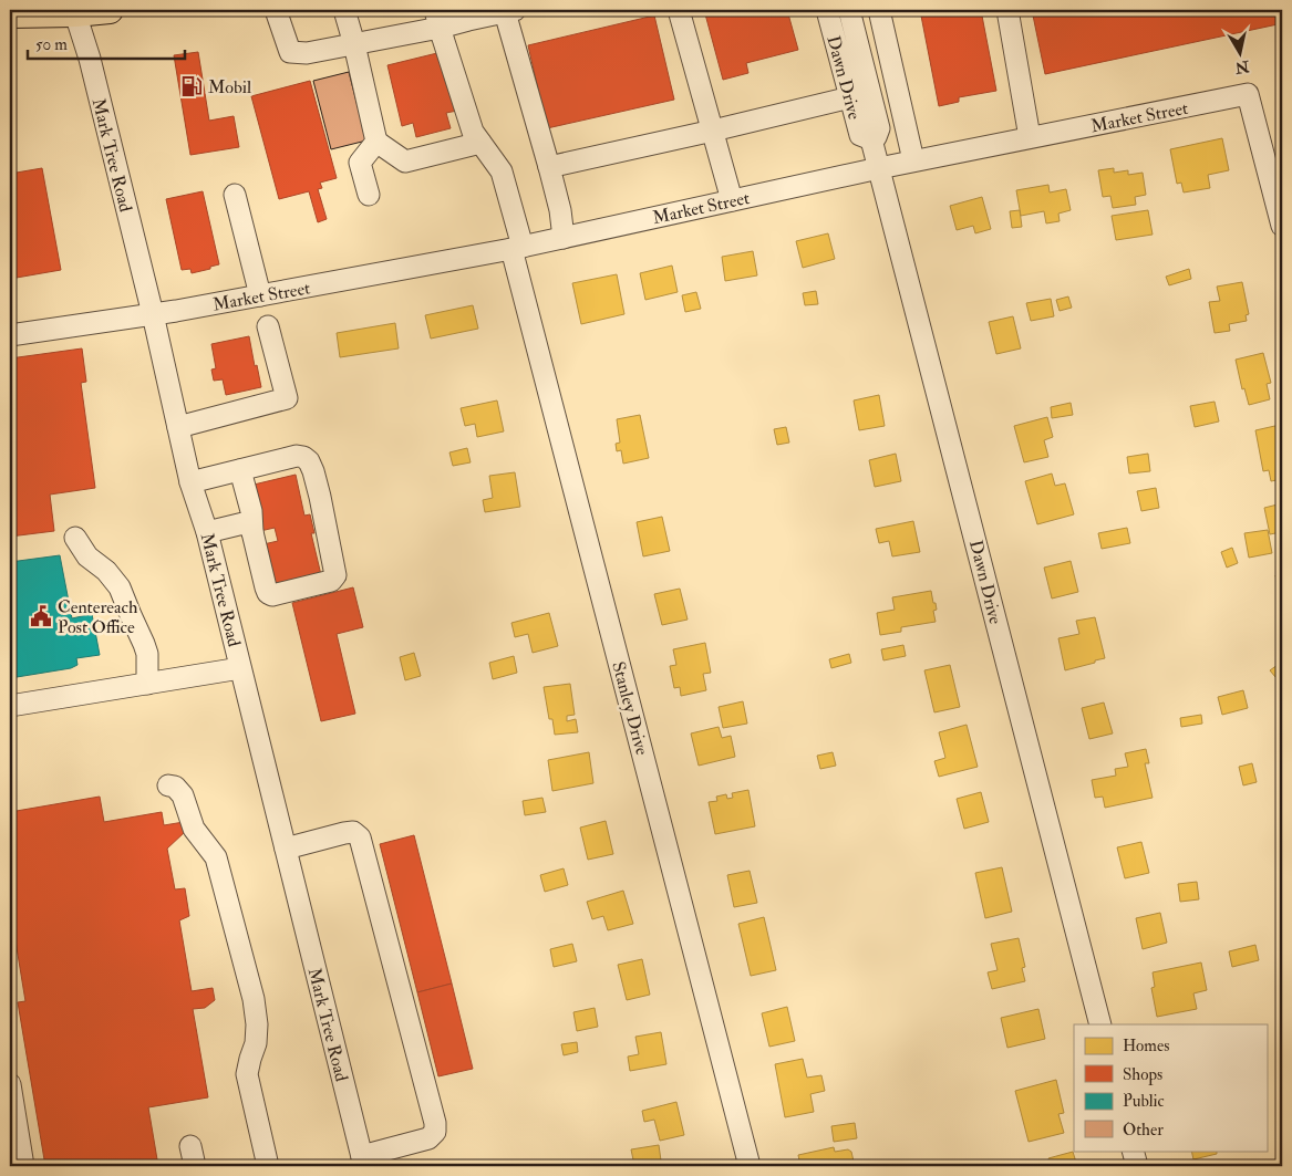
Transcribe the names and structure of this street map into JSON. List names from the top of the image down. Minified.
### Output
{"streets":{"street":["Dawn Drive","Market Street","Mark Tree Road","Stanley Drive"]},"crossings":[["Dawn Drive","Market Street"],["Market Street","Mark Tree Road"],["Market Street","Stanley Drive"]],"places":{"fuel station":["Mobil"],"public building":["Centereach Post Office"]},"legend":["Homes","Shops","Public","Other"],"scale_bar":"50 m","north":"bottom"}
